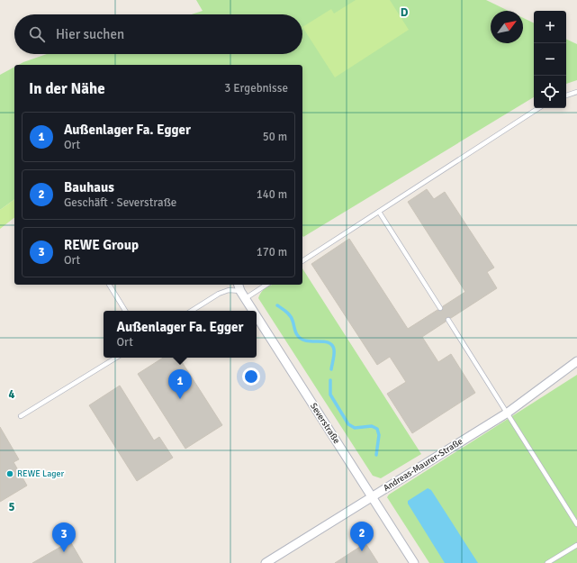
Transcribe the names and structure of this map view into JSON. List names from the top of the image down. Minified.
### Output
{"streets":{"street":["Severstraße","Andreas-Maurer-Straße"]},"crossings":[["Severstraße","Andreas-Maurer-Straße"]],"places":["REWE Lager"],"north":"top right","page":{"map_buttons":["+","−"],"search":"Hier suchen","heading":["In der Nähe","3 Ergebnisse"],"list":[{"mark":"1","name":"Außenlager Fa. Egger","note":"Ort","value":"50 m"},{"mark":"2","name":"Bauhaus","note":"Geschäft · Severstraße","value":"140 m"},{"mark":"3","name":"REWE Group","note":"Ort","value":"170 m"}],"popup":["Außenlager Fa. Egger","Ort"],"pins":["1","2","3"]},"grid":{"columns":["D"],"rows":["4","5"]}}
